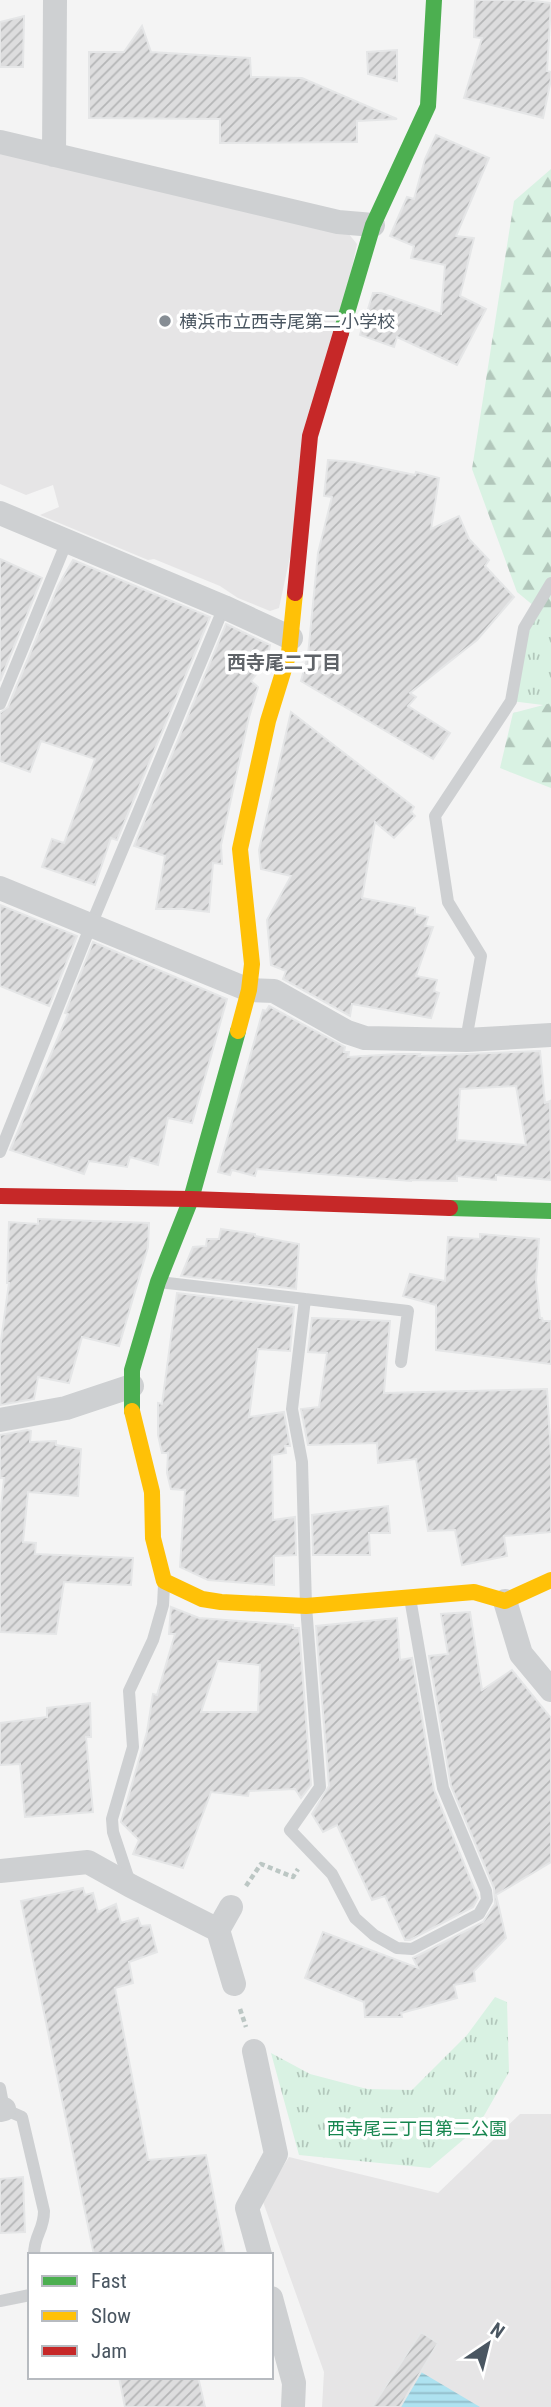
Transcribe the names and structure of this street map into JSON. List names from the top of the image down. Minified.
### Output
{"districts":["西寺尾二丁目"],"parks":["西寺尾三丁目第二公園"],"places":["横浜市立西寺尾第二小学校"],"legend":["Fast","Slow","Jam"],"north":"top right"}
